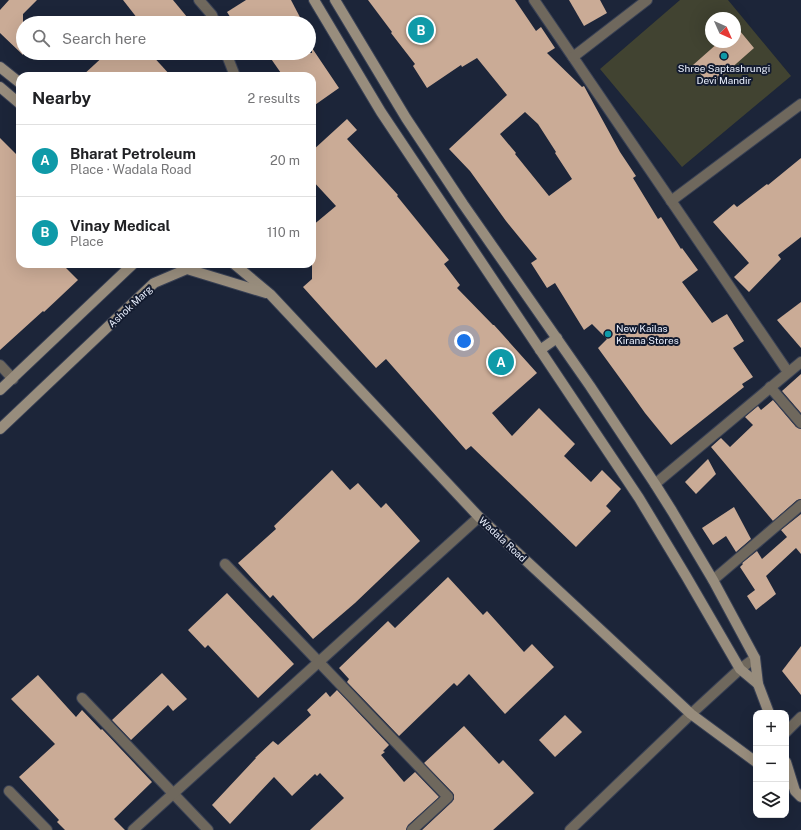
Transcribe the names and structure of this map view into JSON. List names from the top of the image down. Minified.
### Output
{"streets":{"main road":["Ashok Marg","Wadala Road"]},"crossings":[["Ashok Marg","Wadala Road"]],"places":["Shree Saptashrungi Devi Mandir","New Kailas Kirana Stores"],"north":"bottom right","page":{"pins":["B","A"],"search":"Search here","heading":["Nearby","2 results"],"list":[{"mark":"A","name":"Bharat Petroleum","note":"Place · Wadala Road","value":"20 m"},{"mark":"B","name":"Vinay Medical","note":"Place","value":"110 m"}],"map_buttons":["+","−"]}}
